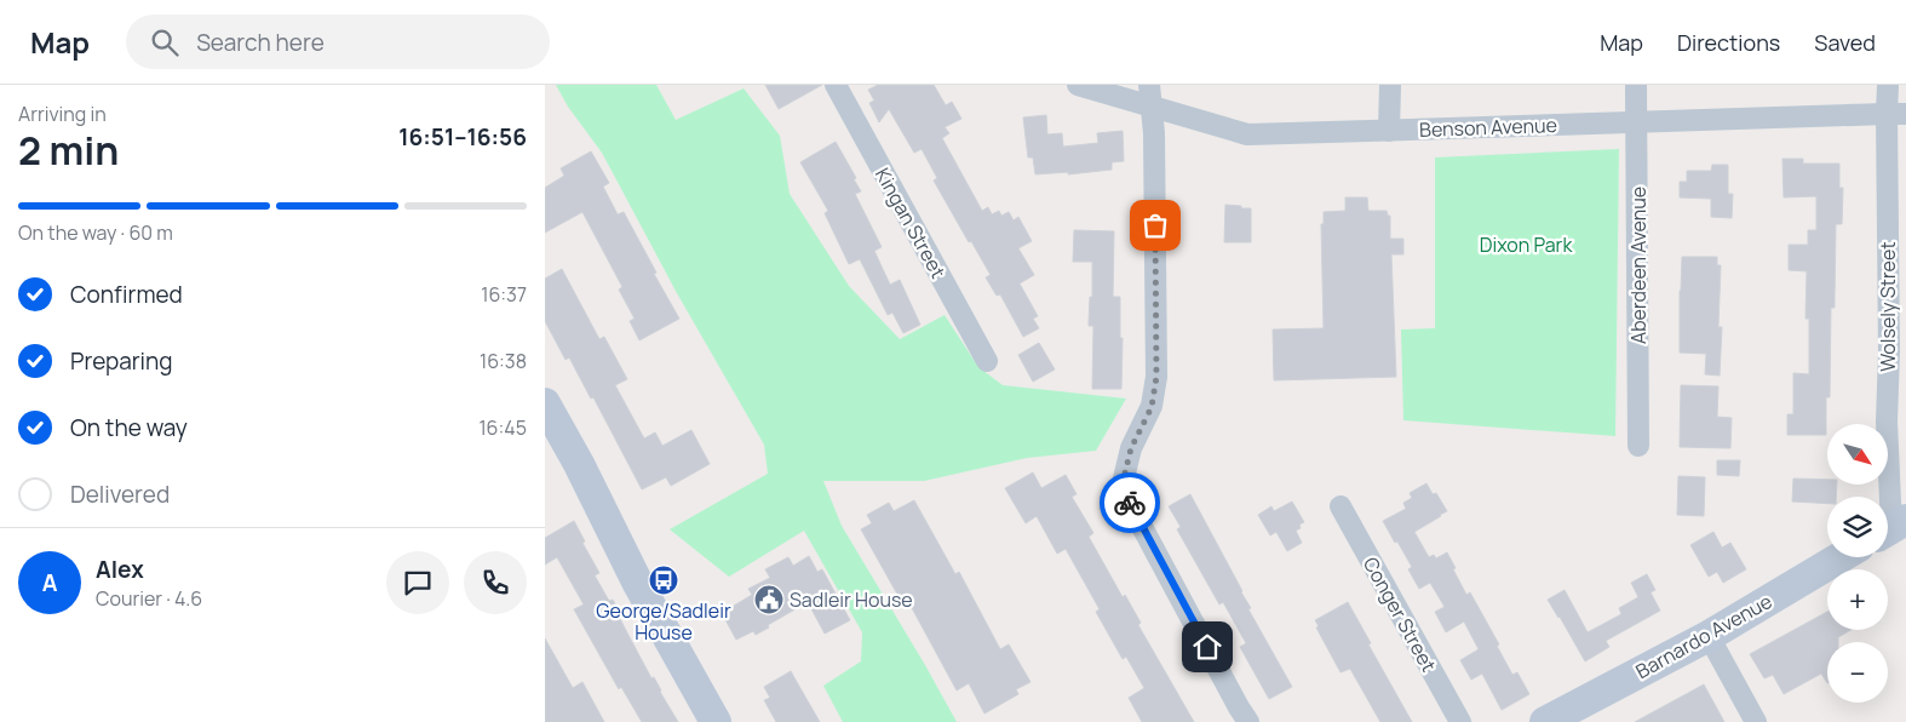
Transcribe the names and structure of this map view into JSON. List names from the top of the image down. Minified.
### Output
{"streets":{"street":["Benson Avenue","Kingan Street","Aberdeen Avenue","Wolsely Street","Conger Street","Barnardo Avenue"]},"crossings":[["Benson Avenue","Aberdeen Avenue"],["Benson Avenue","Wolsely Street"]],"parks":["Dixon Park"],"places":{"bus stop":["George/Sadleir House"],"public building":["Sadleir House"]},"north":"bottom right","page":{"header":"Map","search":"Search here","nav":["Map","Directions","Saved"],"heading":["2 min","Arriving in","16:51–16:56"],"panel":["Alex","Courier · 4.6"],"bar":"On the way · 60 m","list":[["Confirmed","16:37"],["Preparing","16:38"],["On the way","16:45"],"Delivered"],"map_buttons":["+","−"],"round":"A"}}
